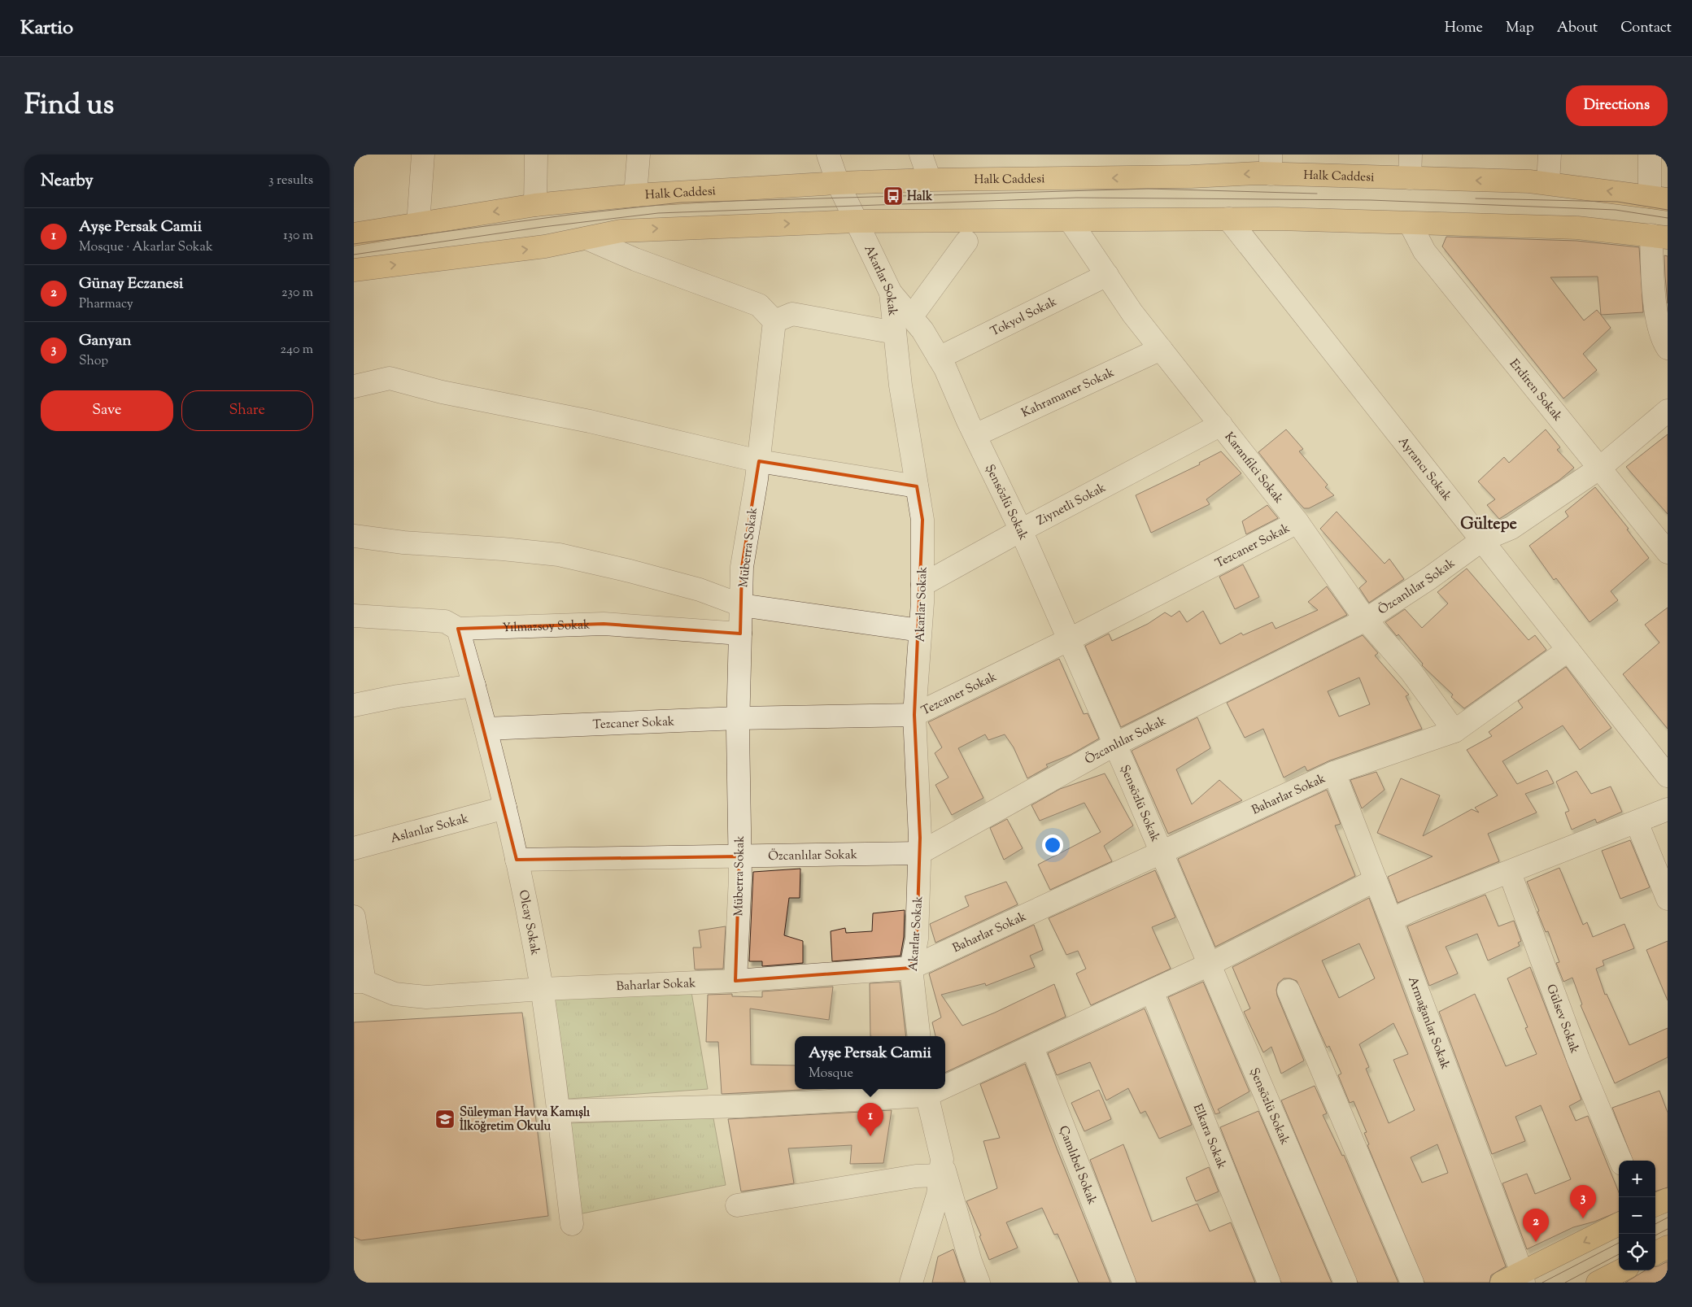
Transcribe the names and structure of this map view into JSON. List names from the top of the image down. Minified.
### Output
{"streets":{"main road":["Halk Caddesi"],"street":["Akarlar Sokak","Tokyol Sokak","Erdiren Sokak","Kahramaner Sokak","Karanfilci Sokak","Ayrancı Sokak","Şensözlü Sokak","Ziynetli Sokak","Tezcaner Sokak","Müberra Sokak","Özcanlılar Sokak","Yılmazsoy Sokak","Baharlar Sokak","Aslanlar Sokak","Olcay Sokak","Gülsev Sokak","Armağanlar Sokak","Elkara Sokak","Çamlıbel Sokak"]},"crossings":[["Halk Caddesi","Akarlar Sokak"],["Akarlar Sokak","Şensözlü Sokak"],["Akarlar Sokak","Ziynetli Sokak"],["Akarlar Sokak","Tezcaner Sokak"],["Akarlar Sokak","Özcanlılar Sokak"],["Akarlar Sokak","Baharlar Sokak"],["Tokyol Sokak","Karanfilci Sokak"],["Tokyol Sokak","Şensözlü Sokak"],["Erdiren Sokak","Özcanlılar Sokak"],["Kahramaner Sokak","Karanfilci Sokak"],["Kahramaner Sokak","Şensözlü Sokak"],["Karanfilci Sokak","Ziynetli Sokak"],["Karanfilci Sokak","Tezcaner Sokak"],["Karanfilci Sokak","Özcanlılar Sokak"],["Karanfilci Sokak","Baharlar Sokak"],["Ayrancı Sokak","Özcanlılar Sokak"],["Ayrancı Sokak","Baharlar Sokak"],["Şensözlü Sokak","Ziynetli Sokak"],["Şensözlü Sokak","Tezcaner Sokak"],["Şensözlü Sokak","Özcanlılar Sokak"],["Şensözlü Sokak","Baharlar Sokak"],["Tezcaner Sokak","Müberra Sokak"],["Tezcaner Sokak","Olcay Sokak"],["Müberra Sokak","Özcanlılar Sokak"],["Müberra Sokak","Yılmazsoy Sokak"],["Müberra Sokak","Baharlar Sokak"],["Özcanlılar Sokak","Olcay Sokak"],["Yılmazsoy Sokak","Olcay Sokak"],["Baharlar Sokak","Olcay Sokak"],["Baharlar Sokak","Armağanlar Sokak"],["Aslanlar Sokak","Olcay Sokak"]],"districts":["Gültepe"],"places":{"bus stop":["Halk"],"school or university":["Süleyman Havva Kamışlı İlköğretim Okulu"]},"page":{"header":"Kartio","nav":["Home","Map","About","Contact"],"title":"Find us","buttons":["Directions",["Save","Share"]],"heading":["Nearby","3 results"],"list":[{"mark":"1","name":"Ayşe Persak Camii","note":"Mosque · Akarlar Sokak","value":"130 m"},{"mark":"2","name":"Günay Eczanesi","note":"Pharmacy","value":"230 m"},{"mark":"3","name":"Ganyan","note":"Shop","value":"240 m"}],"popup":["Ayşe Persak Camii","Mosque"],"pins":["1","3","2"],"map_buttons":["+","−"]}}
